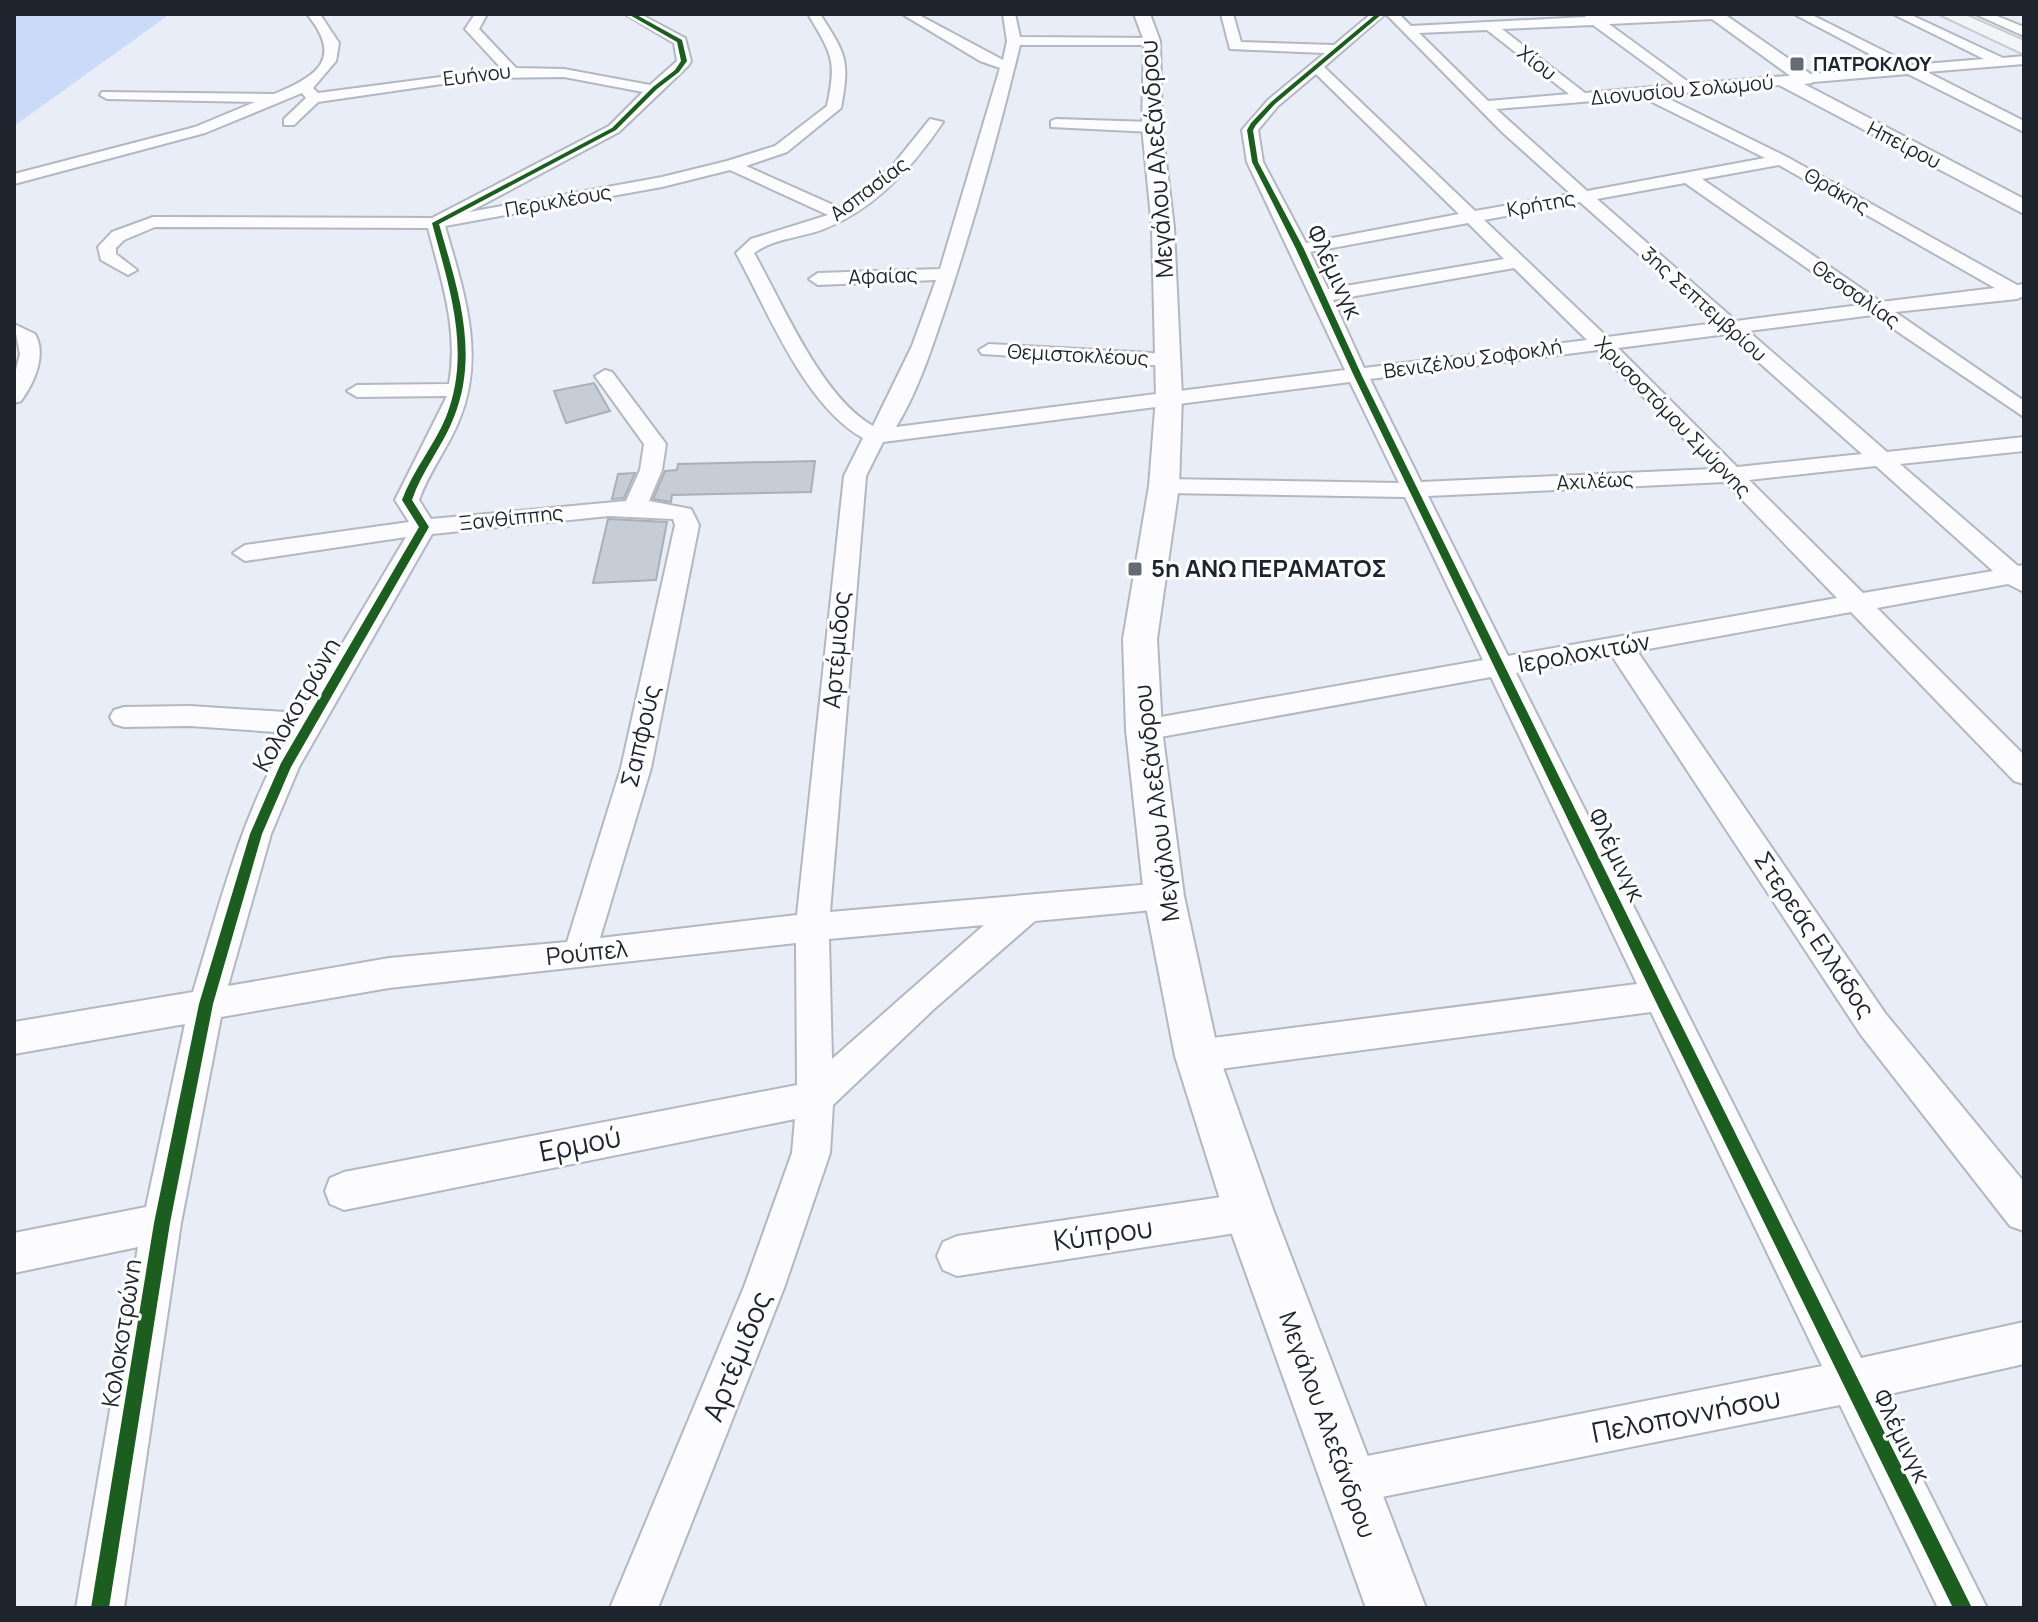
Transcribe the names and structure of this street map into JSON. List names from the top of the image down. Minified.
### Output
{"streets":{"street":["Χίου","Ευήνου","Διονυσίου Σολωμού","Ηπείρου","Μεγάλου Αλεξάνδρου","Ασπασίας","Θράκης","Περικλέους","Κρήτης","Φλέμινγκ","Αφαίας","Θεσσαλίας","3ης Σεπτεμβρίου","Θεμιστοκλέους","Βενιζέλου Σοφοκλή","Χρυσοστόμου Σμύρνης","Αχιλέως","Ξανθίππης","Αρτέμιδος","Ιερολοχιτών","Κολοκοτρώνη","Σαπφούς","Στερεάς Ελλάδος","Ρούπελ","Ερμού","Κύπρου","Πελοποννήσου"]},"crossings":[["Χίου","Διονυσίου Σολωμού"],["Διονυσίου Σολωμού","Ηπείρου"],["Διονυσίου Σολωμού","Θράκης"],["Διονυσίου Σολωμού","3ης Σεπτεμβρίου"],["Μεγάλου Αλεξάνδρου","Θεμιστοκλέους"],["Μεγάλου Αλεξάνδρου","Βενιζέλου Σοφοκλή"],["Μεγάλου Αλεξάνδρου","Αχιλέως"],["Μεγάλου Αλεξάνδρου","Ιερολοχιτών"],["Μεγάλου Αλεξάνδρου","Ρούπελ"],["Μεγάλου Αλεξάνδρου","Κύπρου"],["Μεγάλου Αλεξάνδρου","Πελοποννήσου"],["Ασπασίας","Βενιζέλου Σοφοκλή"],["Ασπασίας","Αρτέμιδος"],["Θράκης","Κρήτης"],["Θράκης","Βενιζέλου Σοφοκλή"],["Κρήτης","Φλέμινγκ"],["Κρήτης","Θεσσαλίας"],["Κρήτης","3ης Σεπτεμβρίου"],["Κρήτης","Χρυσοστόμου Σμύρνης"],["Φλέμινγκ","Βενιζέλου Σοφοκλή"],["Φλέμινγκ","Χρυσοστόμου Σμύρνης"],["Φλέμινγκ","Αχιλέως"],["Φλέμινγκ","Ιερολοχιτών"],["Φλέμινγκ","Πελοποννήσου"],["Αφαίας","Αρτέμιδος"],["Θεσσαλίας","Βενιζέλου Σοφοκλή"],["3ης Σεπτεμβρίου","Βενιζέλου Σοφοκλή"],["3ης Σεπτεμβρίου","Αχιλέως"],["3ης Σεπτεμβρίου","Ιερολοχιτών"],["Βενιζέλου Σοφοκλή","Χρυσοστόμου Σμύρνης"],["Βενιζέλου Σοφοκλή","Αρτέμιδος"],["Χρυσοστόμου Σμύρνης","Αχιλέως"],["Χρυσοστόμου Σμύρνης","Ιερολοχιτών"],["Ξανθίππης","Κολοκοτρώνη"],["Ξανθίππης","Σαπφούς"],["Αρτέμιδος","Ρούπελ"],["Αρτέμιδος","Ερμού"],["Ιερολοχιτών","Στερεάς Ελλάδος"],["Κολοκοτρώνη","Ρούπελ"],["Σαπφούς","Ρούπελ"]],"places":{"transit":["ΠΑΤΡΟΚΛΟΥ","5η ΑΝΩ ΠΕΡΑΜΑΤΟΣ"]}}
